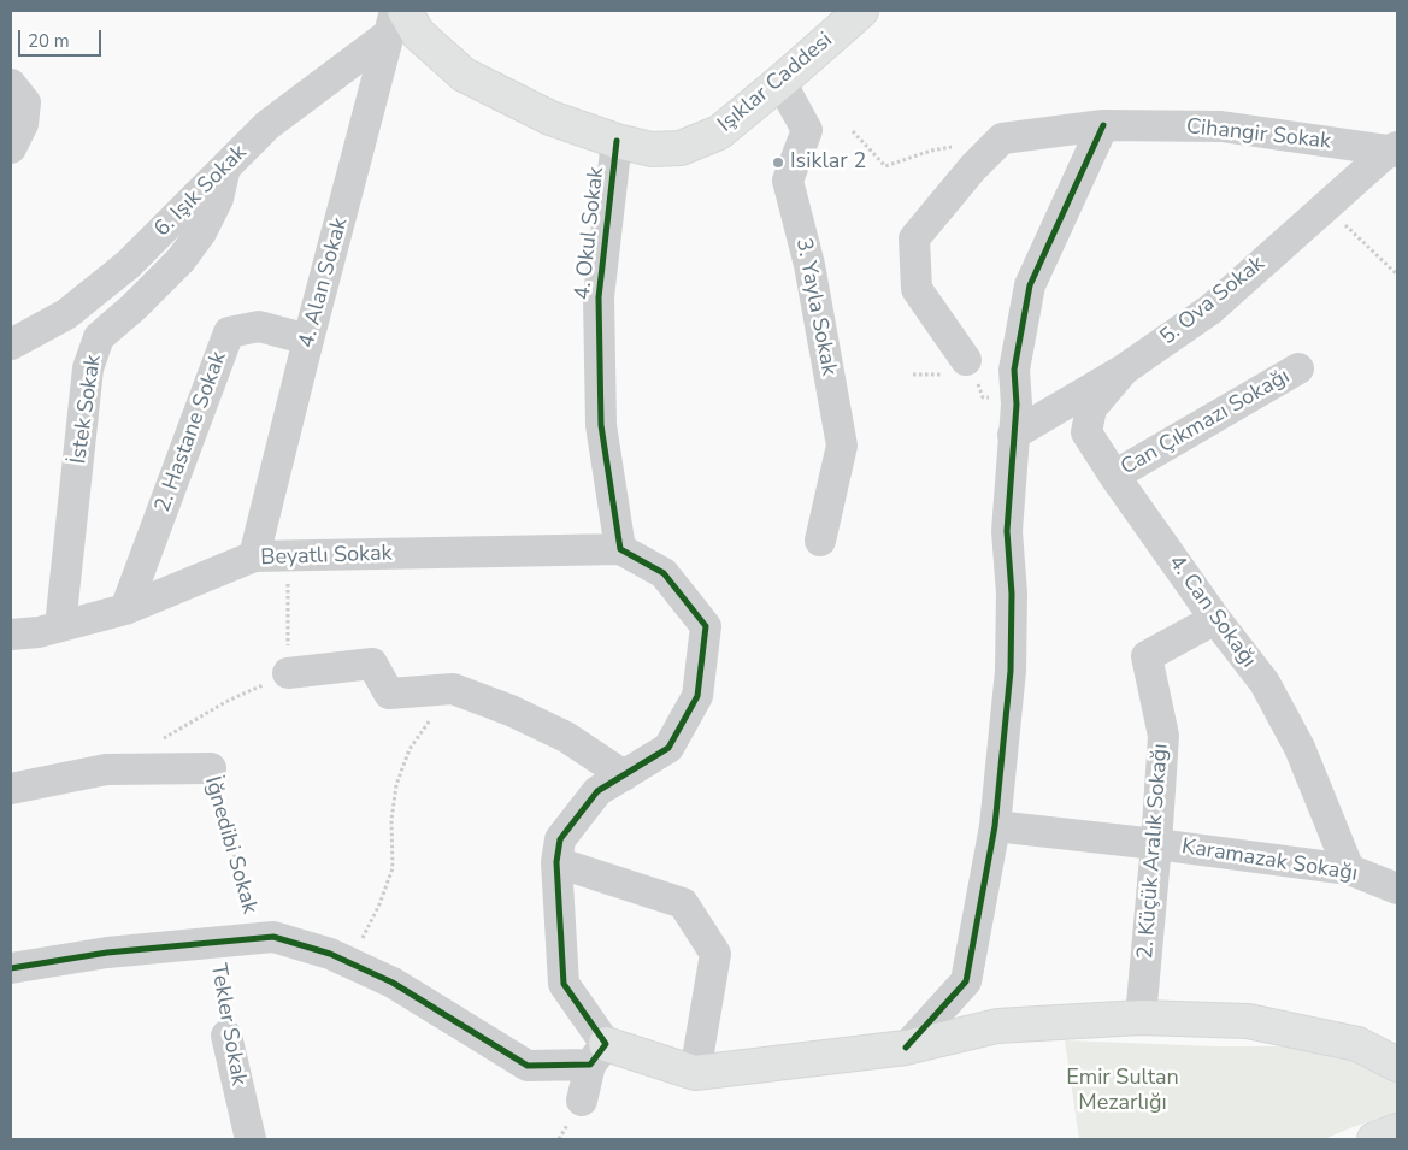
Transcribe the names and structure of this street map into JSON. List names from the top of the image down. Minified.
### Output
{"streets":{"main road":["Işıklar Caddesi"],"street":["Cihangir Sokak","6. Işık Sokak","4. Okul Sokak","4. Alan Sokak","5. Ova Sokak","3. Yayla Sokak","İstek Sokak","Can Çıkmazı Sokağı","2. Hastane Sokak","Beyatlı Sokak","4. Can Sokağı","İğnedibi Sokak","2. Küçük Aralık Sokağı","Karamazak Sokağı","Tekler Sokak"]},"crossings":[["Işıklar Caddesi","6. Işık Sokak"],["Işıklar Caddesi","4. Okul Sokak"],["Işıklar Caddesi","4. Alan Sokak"],["Işıklar Caddesi","3. Yayla Sokak"],["Cihangir Sokak","5. Ova Sokak"],["6. Işık Sokak","4. Alan Sokak"],["6. Işık Sokak","İstek Sokak"],["4. Okul Sokak","Beyatlı Sokak"],["4. Alan Sokak","2. Hastane Sokak"],["4. Alan Sokak","Beyatlı Sokak"],["5. Ova Sokak","4. Can Sokağı"],["İstek Sokak","Beyatlı Sokak"],["Can Çıkmazı Sokağı","4. Can Sokağı"],["2. Hastane Sokak","Beyatlı Sokak"],["4. Can Sokağı","2. Küçük Aralık Sokağı"],["4. Can Sokağı","Karamazak Sokağı"],["2. Küçük Aralık Sokağı","Karamazak Sokağı"]],"parks":["Emir Sultan Mezarlığı"],"places":["Isiklar 2"],"scale_bar":"20 m"}
